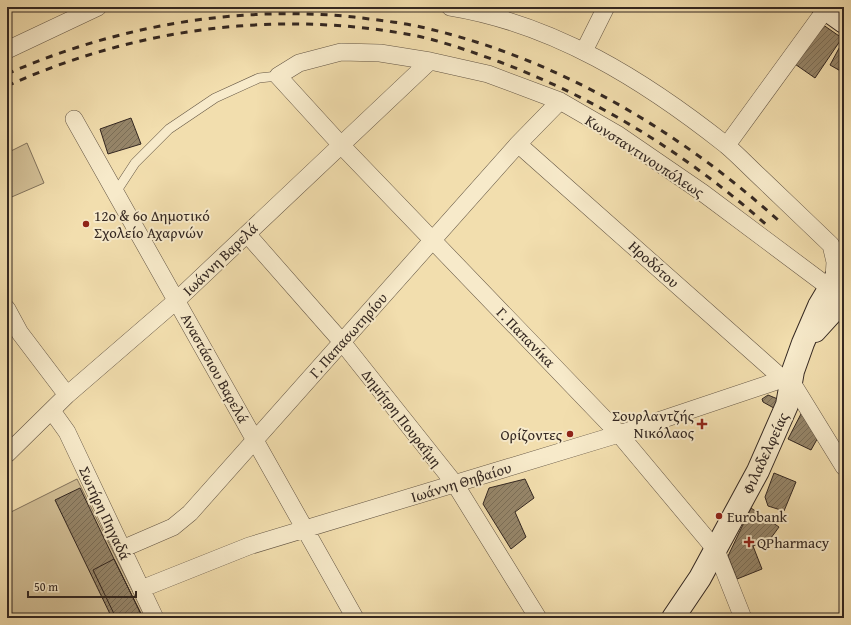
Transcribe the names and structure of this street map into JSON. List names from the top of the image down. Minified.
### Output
{"streets":{"main road":["Φιλαδελφείας"],"street":["Κωνσταντινουπόλεως","Ιωάννη Βαρελά","Ηροδότου","Γ. Παπασωτηρίου","Γ. Παπανίκα","Αναστάσιου Βαρελά","Δημήτρη Πουραΐμη","Ιωάννη Θηβαίου","Σωτήρη Πηγαδά"]},"crossings":[["Κωνσταντινουπόλεως","Ιωάννη Βαρελά"],["Κωνσταντινουπόλεως","Γ. Παπασωτηρίου"],["Κωνσταντινουπόλεως","Γ. Παπανίκα"],["Κωνσταντινουπόλεως","Φιλαδελφείας"],["Ιωάννη Βαρελά","Γ. Παπανίκα"],["Ιωάννη Βαρελά","Αναστάσιου Βαρελά"],["Ιωάννη Βαρελά","Δημήτρη Πουραΐμη"],["Ιωάννη Βαρελά","Σωτήρη Πηγαδά"],["Ηροδότου","Γ. Παπασωτηρίου"],["Ηροδότου","Φιλαδελφείας"],["Ηροδότου","Ιωάννη Θηβαίου"],["Γ. Παπασωτηρίου","Γ. Παπανίκα"],["Γ. Παπασωτηρίου","Αναστάσιου Βαρελά"],["Γ. Παπασωτηρίου","Δημήτρη Πουραΐμη"],["Γ. Παπασωτηρίου","Σωτήρη Πηγαδά"],["Γ. Παπανίκα","Φιλαδελφείας"],["Γ. Παπανίκα","Ιωάννη Θηβαίου"],["Αναστάσιου Βαρελά","Ιωάννη Θηβαίου"],["Δημήτρη Πουραΐμη","Ιωάννη Θηβαίου"],["Φιλαδελφείας","Ιωάννη Θηβαίου"],["Ιωάννη Θηβαίου","Σωτήρη Πηγαδά"]],"places":{"other":["12ο & 6ο Δημοτικό Σχολείο Αχαρνών","Ορίζοντες","Eurobank"],"health":["Σουρλαντζής Νικόλαος","QPharmacy"]},"scale_bar":"50 m"}
